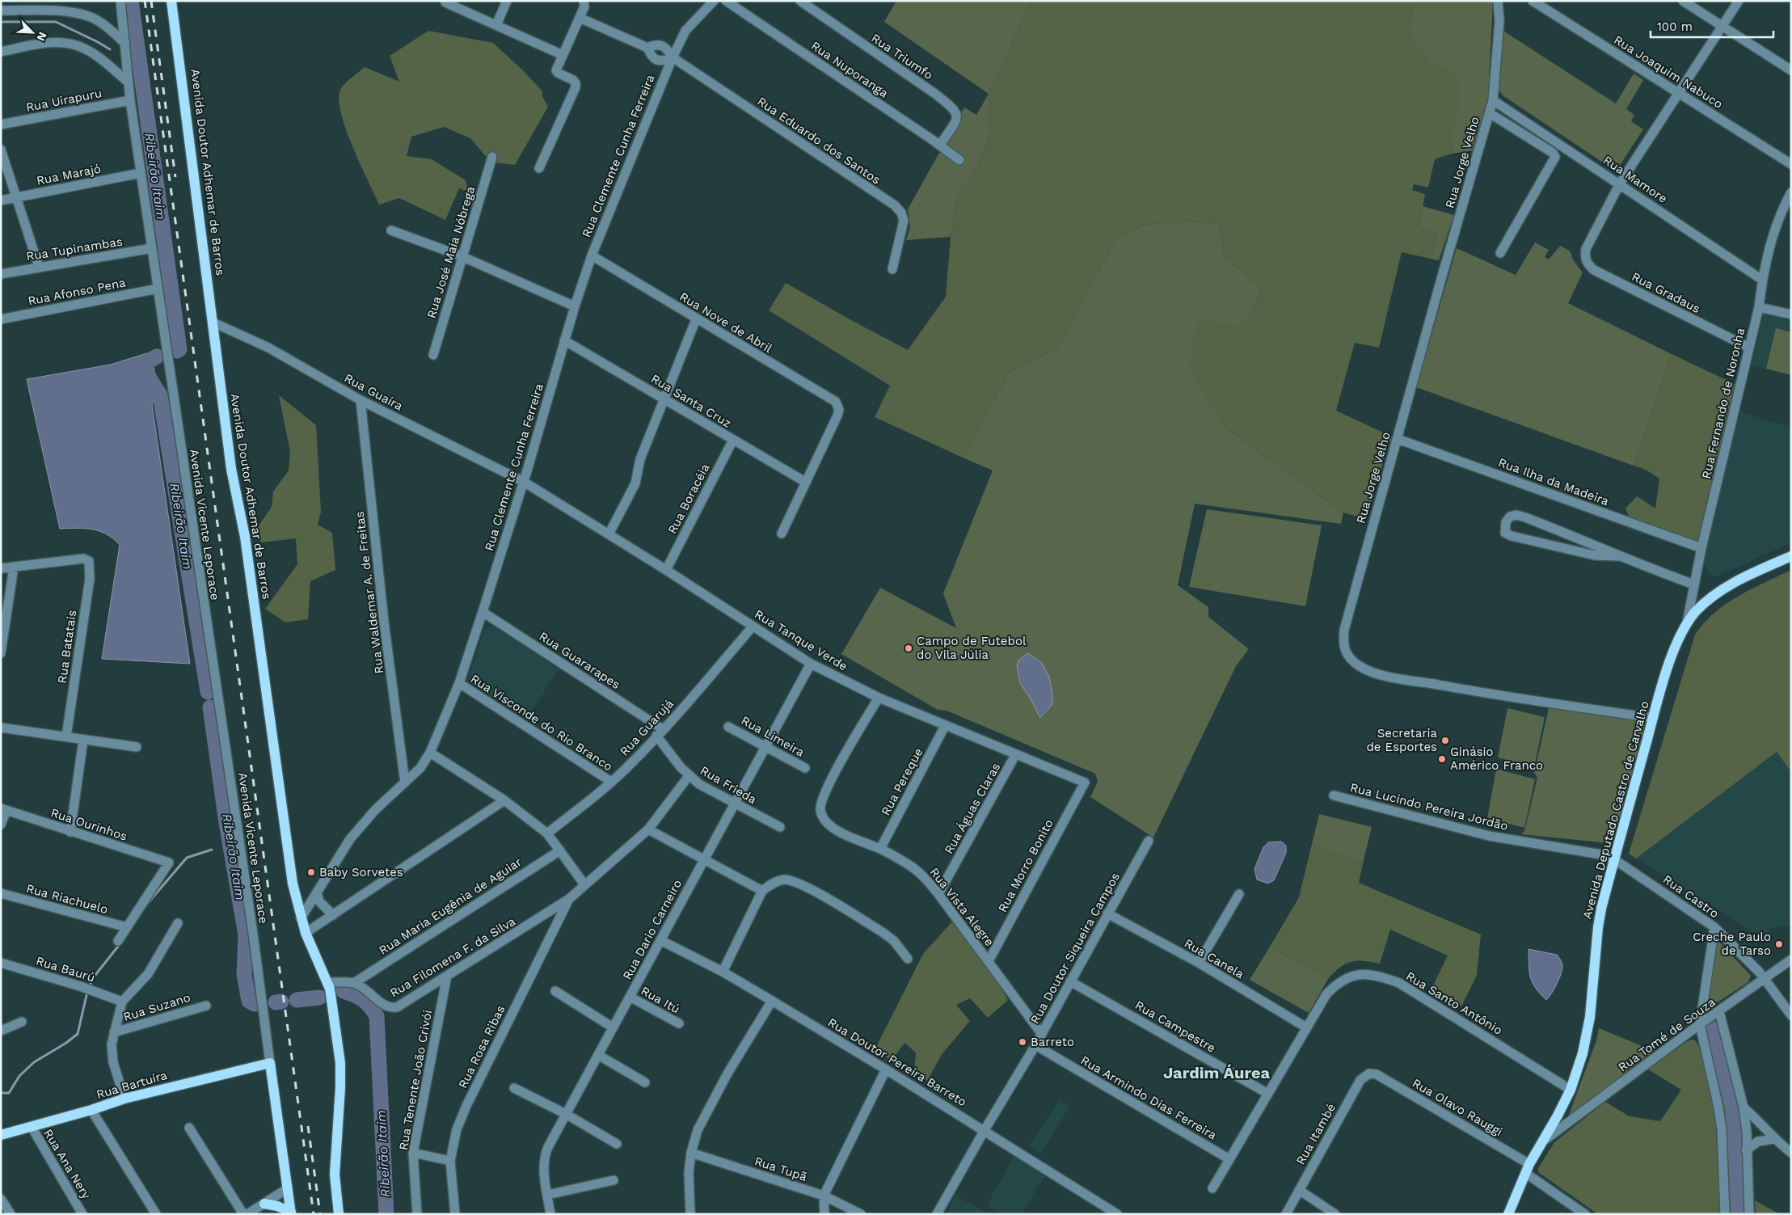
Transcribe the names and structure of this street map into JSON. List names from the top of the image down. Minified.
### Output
{"streets":{"main road":["Avenida Doutor Adhemar de Barros","Avenida Deputado Castro de Carvalho","Rua Bartuíra"],"street":["Rua Triumfo","Rua Nuporanga","Rua Joaquim Nabuco","Rua Uirapuru","Rua Eduardo dos Santos","Rua Clemente Cunha Ferreira","Rua Jorge Velho","Rua Marajó","Rua Mamore","Rua Tupinambas","Rua José Maia Nóbrega","Rua Afonso Pena","Rua Gradaus","Rua Nove de Abril","Rua Guaíra","Rua Santa Cruz","Rua Fernando de Noronha","Rua Ilha da Madeira","Rua Boracéia","Avenida Vicente Leporace","Rua Waldemar A. de Freitas","Rua Tanque Verde","Rua Batatais","Rua Guararapes","Rua Visconde do Rio Branco","Rua Guarujá","Rua Limeira","Rua Pereque","Rua Frieda","Rua Lucindo Pereira Jordão","Rua Águas Claras","Rua Ourinhos","Rua Morro Bonito","Rua Castro","Rua Riachuelo","Rua Maria Eugênia de Aguiar","Rua Vista Alegre","Rua Dario Carneiro","Rua Doutor Siqueira Campos","Rua Filomena F. da Silva","Rua Canela","Rua Baurú","Rua Itú","Rua Santo Antônio","Rua Suzano","Rua Campestre","Rua Tomé de Souza","Rua Rosa Ribas","Rua Doutor Pereira Barreto","Rua Tenente João Crivói","Rua Armindo Dias Ferreira","Rua Olavo Rauggi","Rua Itambé","Rua Ana Nery","Rua Tupã"]},"crossings":[["Rua Triumfo","Rua Nuporanga"],["Rua Uirapuru","Avenida Vicente Leporace"],["Rua Eduardo dos Santos","Rua Clemente Cunha Ferreira"],["Rua Clemente Cunha Ferreira","Avenida Doutor Adhemar de Barros"],["Rua Clemente Cunha Ferreira","Rua Nove de Abril"],["Rua Clemente Cunha Ferreira","Rua Guaíra"],["Rua Clemente Cunha Ferreira","Rua Santa Cruz"],["Rua Clemente Cunha Ferreira","Rua Waldemar A. de Freitas"],["Rua Clemente Cunha Ferreira","Rua Tanque Verde"],["Rua Clemente Cunha Ferreira","Rua Guararapes"],["Rua Clemente Cunha Ferreira","Rua Visconde do Rio Branco"],["Rua Jorge Velho","Rua Mamore"],["Rua Jorge Velho","Rua Ilha da Madeira"],["Rua Jorge Velho","Avenida Deputado Castro de Carvalho"],["Avenida Doutor Adhemar de Barros","Rua Guaíra"],["Rua Marajó","Avenida Vicente Leporace"],["Rua Mamore","Rua Gradaus"],["Rua Mamore","Rua Fernando de Noronha"],["Rua Tupinambas","Avenida Vicente Leporace"],["Rua Afonso Pena","Avenida Vicente Leporace"],["Rua Gradaus","Rua Fernando de Noronha"],["Rua Nove de Abril","Rua Santa Cruz"],["Rua Guaíra","Rua Waldemar A. de Freitas"],["Rua Guaíra","Rua Tanque Verde"],["Rua Santa Cruz","Rua Boracéia"],["Rua Fernando de Noronha","Rua Ilha da Madeira"],["Rua Fernando de Noronha","Avenida Deputado Castro de Carvalho"],["Rua Boracéia","Rua Tanque Verde"],["Avenida Vicente Leporace","Rua Bartuíra"],["Rua Tanque Verde","Rua Guarujá"],["Rua Tanque Verde","Rua Pereque"],["Rua Tanque Verde","Rua Águas Claras"],["Rua Tanque Verde","Rua Morro Bonito"],["Rua Tanque Verde","Rua Vista Alegre"],["Rua Tanque Verde","Rua Dario Carneiro"],["Rua Guararapes","Rua Guarujá"],["Rua Guararapes","Rua Frieda"],["Rua Visconde do Rio Branco","Rua Guarujá"],["Rua Guarujá","Rua Frieda"],["Rua Limeira","Rua Dario Carneiro"],["Rua Pereque","Rua Vista Alegre"],["Rua Frieda","Rua Dario Carneiro"],["Rua Frieda","Rua Filomena F. da Silva"],["Rua Lucindo Pereira Jordão","Avenida Deputado Castro de Carvalho"],["Rua Lucindo Pereira Jordão","Rua Castro"],["Rua Águas Claras","Rua Vista Alegre"],["Avenida Deputado Castro de Carvalho","Rua Castro"],["Avenida Deputado Castro de Carvalho","Rua Santo Antônio"],["Avenida Deputado Castro de Carvalho","Rua Tomé de Souza"],["Avenida Deputado Castro de Carvalho","Rua Olavo Rauggi"],["Rua Ourinhos","Rua Riachuelo"],["Rua Morro Bonito","Rua Vista Alegre"],["Rua Castro","Rua Tomé de Souza"],["Rua Maria Eugênia de Aguiar","Rua Filomena F. da Silva"],["Rua Vista Alegre","Rua Doutor Siqueira Campos"],["Rua Dario Carneiro","Rua Itú"],["Rua Dario Carneiro","Rua Doutor Pereira Barreto"],["Rua Doutor Siqueira Campos","Rua Canela"],["Rua Doutor Siqueira Campos","Rua Campestre"],["Rua Doutor Siqueira Campos","Rua Doutor Pereira Barreto"],["Rua Doutor Siqueira Campos","Rua Armindo Dias Ferreira"],["Rua Filomena F. da Silva","Rua Rosa Ribas"],["Rua Filomena F. da Silva","Rua Tenente João Crivói"],["Rua Canela","Rua Santo Antônio"],["Rua Santo Antônio","Rua Campestre"],["Rua Santo Antônio","Rua Armindo Dias Ferreira"],["Rua Bartuíra","Rua Ana Nery"],["Rua Olavo Rauggi","Rua Itambé"]],"districts":["Jardim Áurea"],"water":["Ribeirão Itaim"],"places":["Campo de Futebol do Vila Júlia","Secretaria de Esportes","Ginásio Américo Franco","Baby Sorvetes","Creche Paulo de Tarso","Barreto"],"scale_bar":"100 m","north":"bottom right"}
